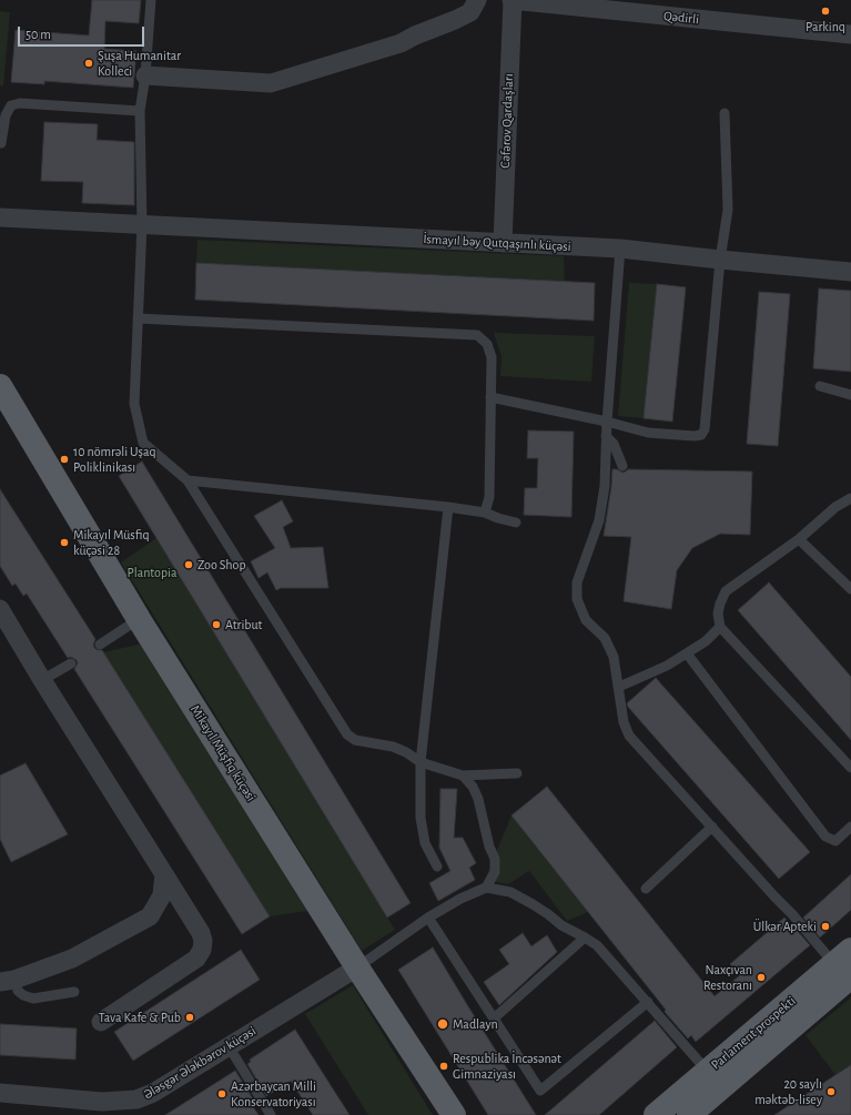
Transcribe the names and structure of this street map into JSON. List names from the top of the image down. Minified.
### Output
{"streets":{"main road":["Mikayıl Müşfiq küçəsi","Parlament prospekti"],"street":["Qədirli","Cəfərov Qardaşları","İsmayıl bəy Qutqaşınlı küçəsi","Ələsgər Ələkbərov küçəsi"]},"crossings":[["Qədirli","Cəfərov Qardaşları"],["Cəfərov Qardaşları","İsmayıl bəy Qutqaşınlı küçəsi"],["Mikayıl Müşfiq küçəsi","Ələsgər Ələkbərov küçəsi"]],"parks":["Plantopia"],"places":["Parkinq","Şuşa Humanitar Kolleci","10 nömrəli Uşaq Poliklinikası","Mikayıl Müsfiq küçəsi 28","Zoo Shop","Atribut","Ülkər Apteki","Naxçıvan Restoranı","Tava Kafe & Pub","Madlayn","Respublika İncəsənət Gimnaziyası","20 saylı məktəb-lisey","Azərbaycan Milli Konservatoriyası"],"scale_bar":"50 m"}
